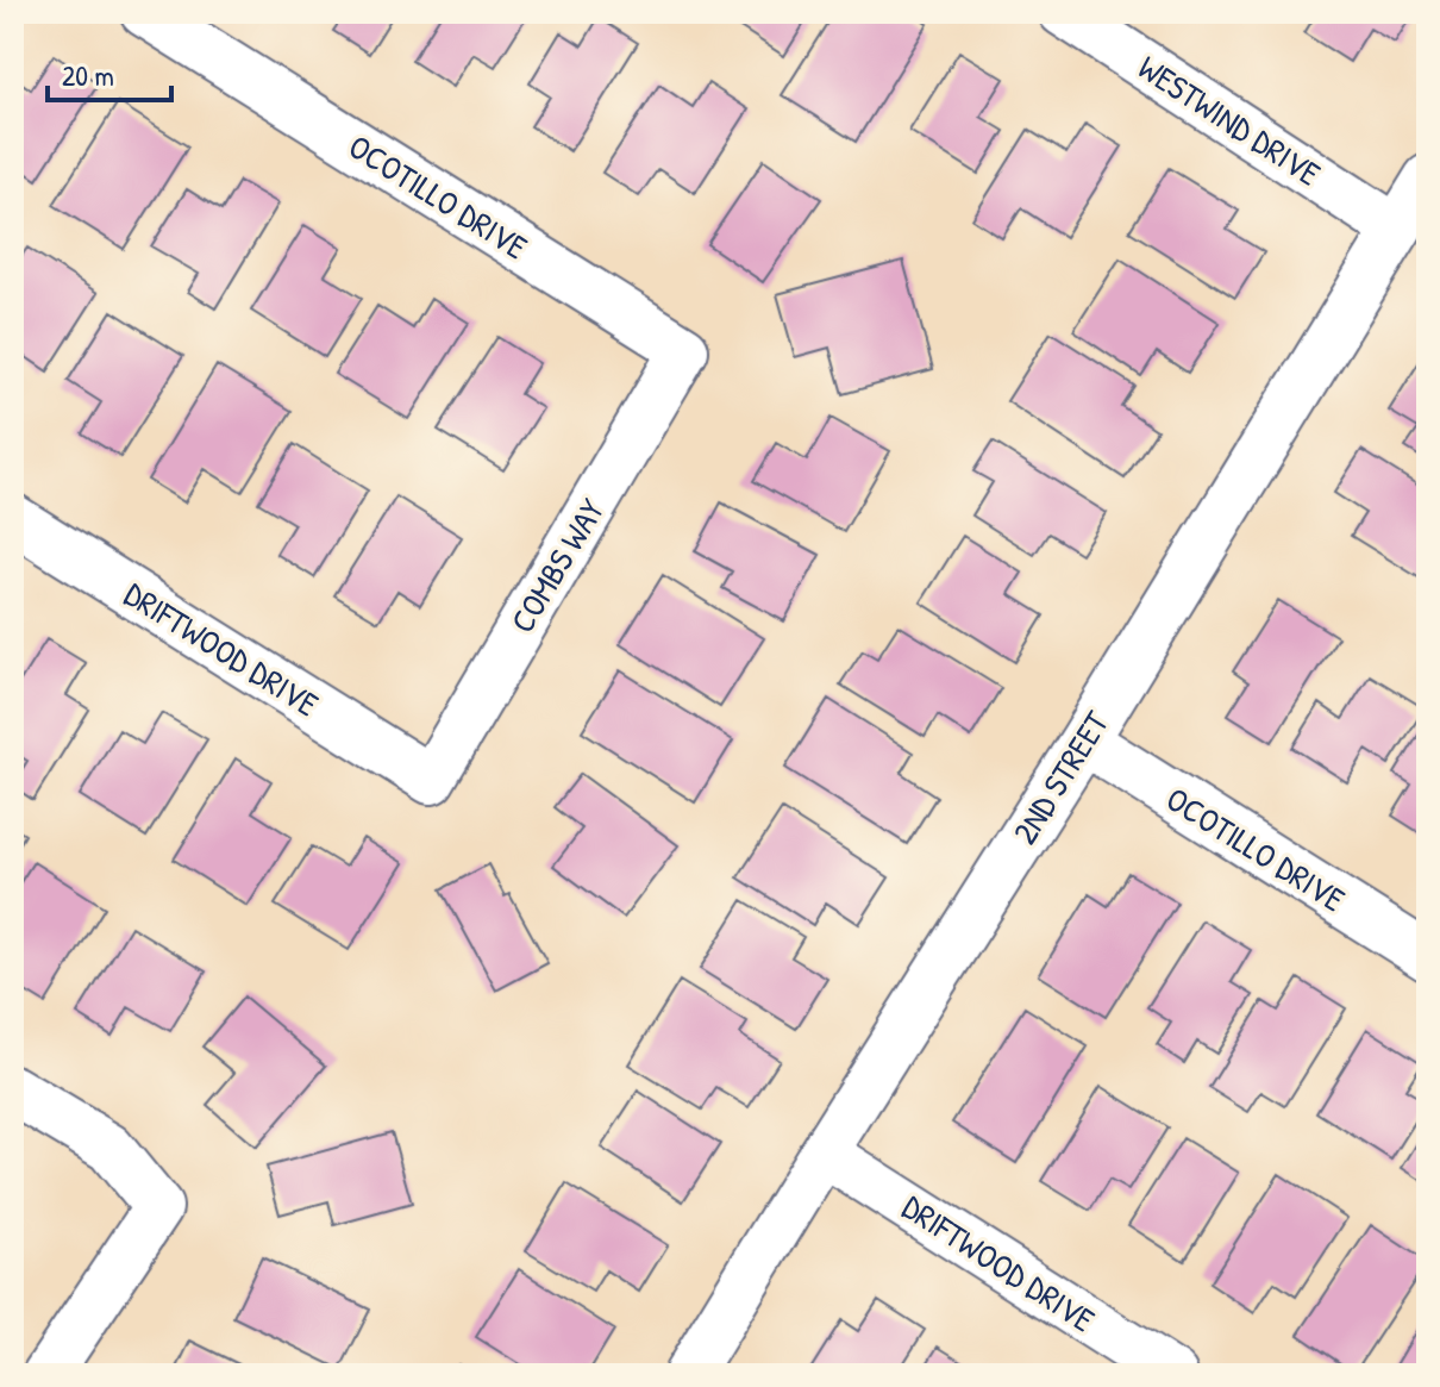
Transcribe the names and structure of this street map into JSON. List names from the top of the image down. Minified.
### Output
{"streets":{"street":["WESTWIND DRIVE","OCOTILLO DRIVE","COMBS WAY","DRIFTWOOD DRIVE","2ND STREET"]},"crossings":[["WESTWIND DRIVE","2ND STREET"],["OCOTILLO DRIVE","COMBS WAY"],["OCOTILLO DRIVE","2ND STREET"],["COMBS WAY","DRIFTWOOD DRIVE"],["DRIFTWOOD DRIVE","2ND STREET"]],"scale_bar":"20 m"}
